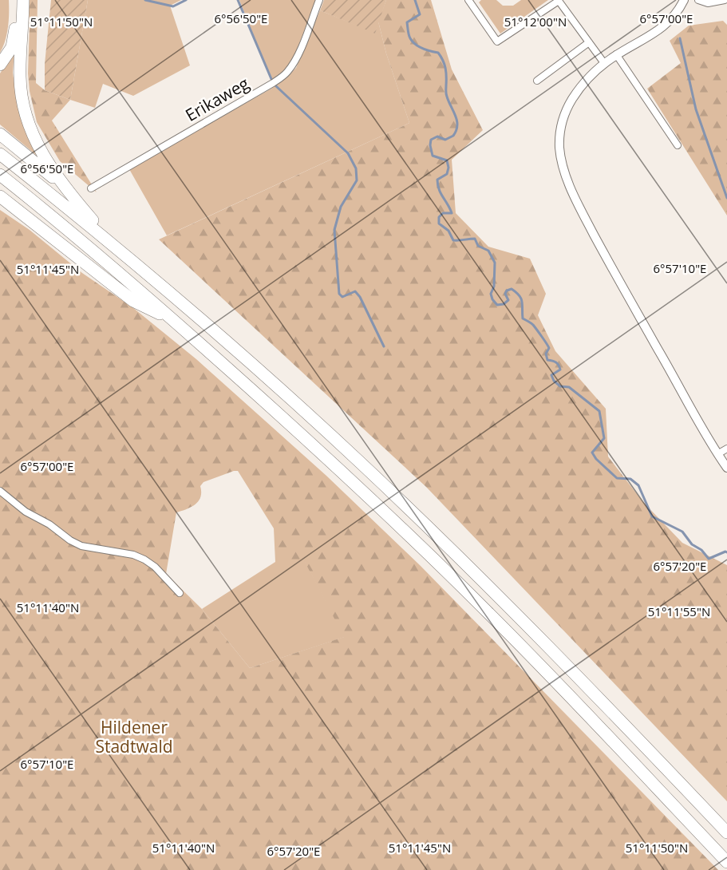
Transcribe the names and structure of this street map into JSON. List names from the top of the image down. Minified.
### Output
{"streets":{"street":["Erikaweg"]},"parks":["Hildener Stadtwald"],"coordinates":["6°56'50\"E","6°57'00\"E","51°11'50\"N","51°12'00\"N","6°57'10\"E","51°11'45\"N","6°57'20\"E","51°11'40\"N","51°11'55\"N"]}
